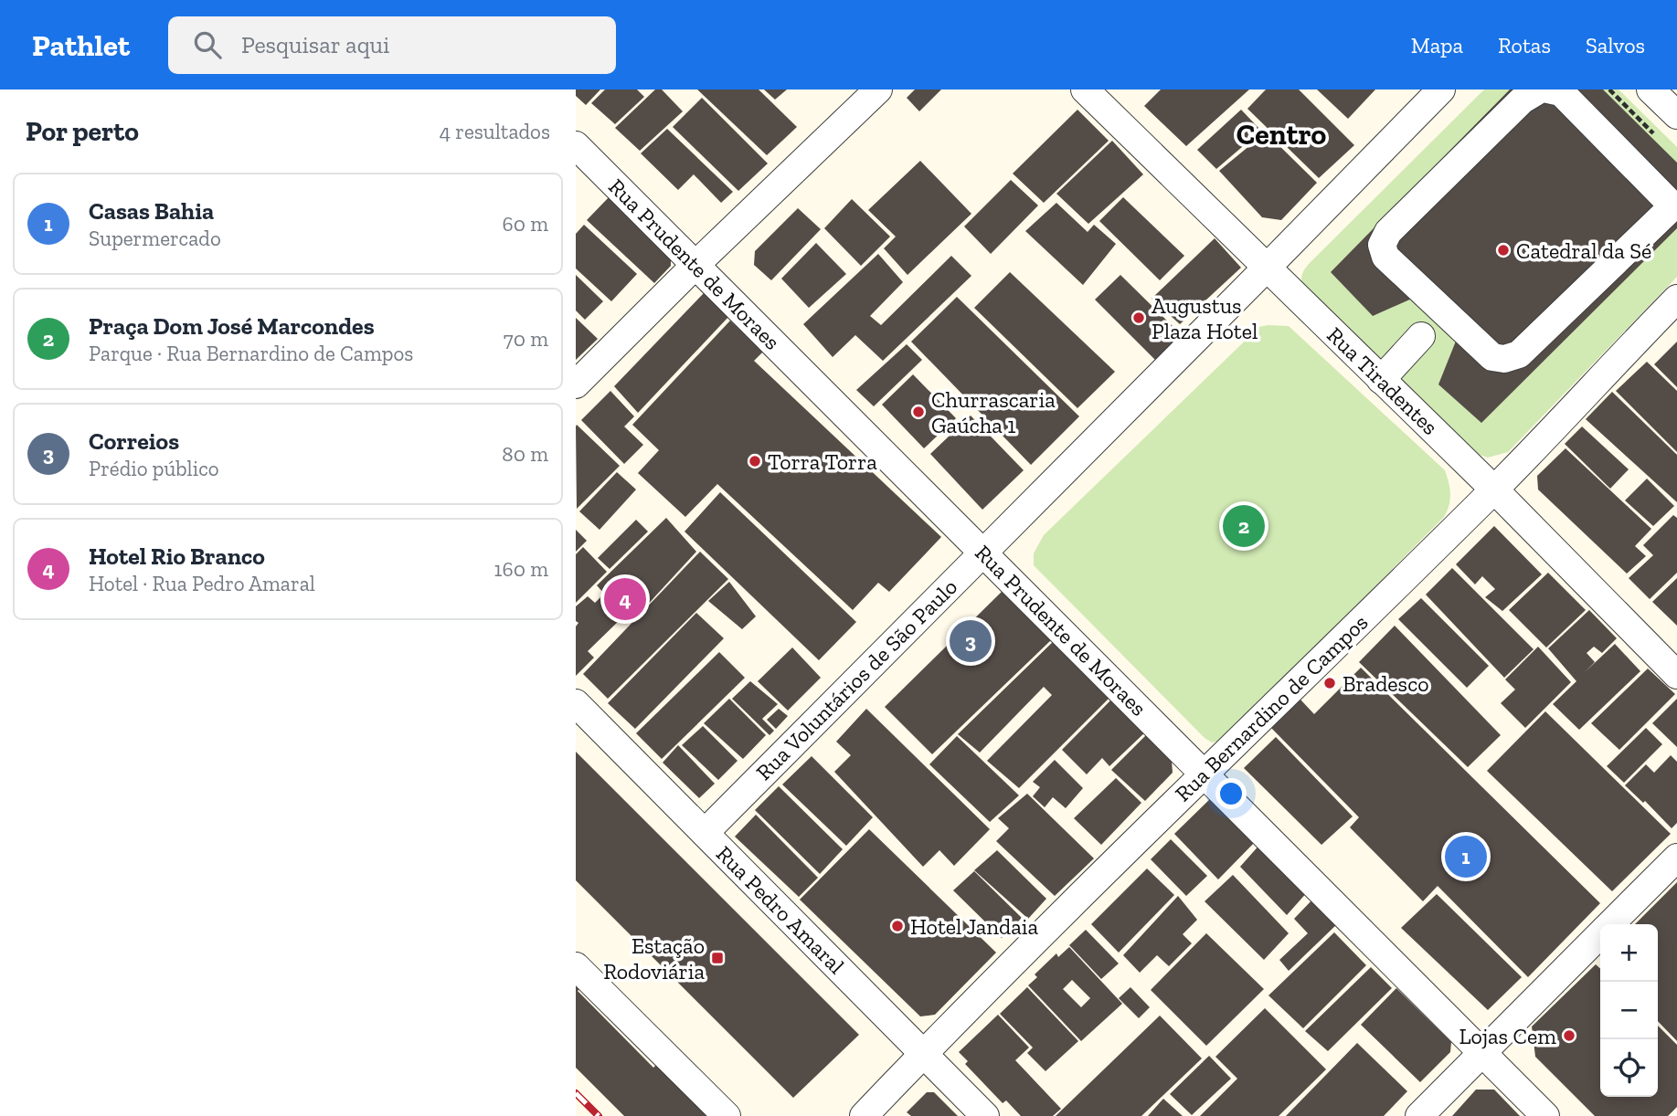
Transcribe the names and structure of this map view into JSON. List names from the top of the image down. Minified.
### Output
{"streets":{"street":["Rua Prudente de Moraes","Rua Tiradentes","Rua Voluntários de São Paulo","Rua Bernardino de Campos","Rua Pedro Amaral"]},"crossings":[["Rua Prudente de Moraes","Rua Voluntários de São Paulo"],["Rua Prudente de Moraes","Rua Bernardino de Campos"],["Rua Tiradentes","Rua Voluntários de São Paulo"],["Rua Tiradentes","Rua Bernardino de Campos"],["Rua Voluntários de São Paulo","Rua Pedro Amaral"],["Rua Bernardino de Campos","Rua Pedro Amaral"]],"districts":["Centro"],"places":{"other":["Catedral da Sé","Augustus Plaza Hotel","Churrascaria Gaúcha 1","Torra Torra","Bradesco","Hotel Jandaia","Lojas Cem"],"transit":["Estação Rodoviária"]},"page":{"header":"Pathlet","search":"Pesquisar aqui","nav":["Mapa","Rotas","Salvos"],"heading":["Por perto","4 resultados"],"list":[{"mark":"1","name":"Casas Bahia","note":"Supermercado","value":"60 m"},{"mark":"2","name":"Praça Dom José Marcondes","note":"Parque · Rua Bernardino de Campos","value":"70 m"},{"mark":"3","name":"Correios","note":"Prédio público","value":"80 m"},{"mark":"4","name":"Hotel Rio Branco","note":"Hotel · Rua Pedro Amaral","value":"160 m"}],"pins":["2","4","3","1"],"map_buttons":["+","−"]}}
